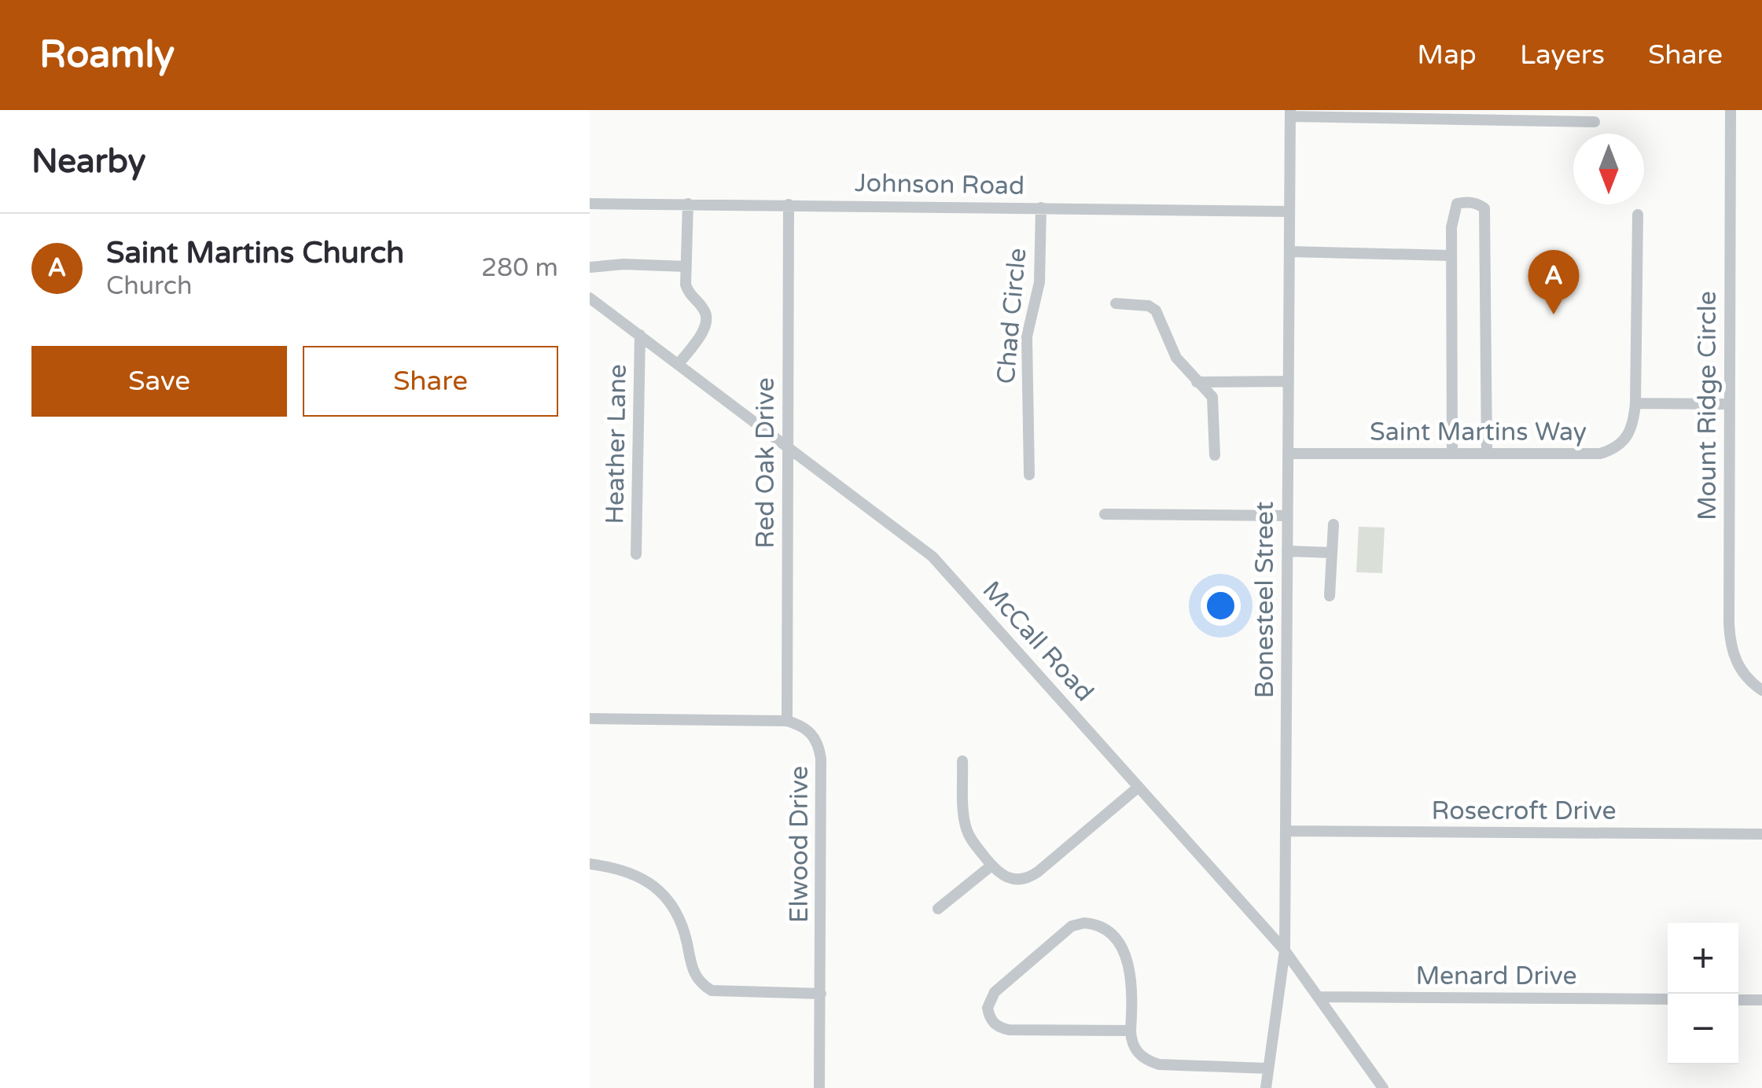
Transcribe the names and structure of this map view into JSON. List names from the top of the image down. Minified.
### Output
{"streets":{"street":["Johnson Road","Chad Circle","Mount Ridge Circle","Saint Martins Way","Heather Lane","Red Oak Drive","Bonesteel Street","McCall Road","Rosecroft Drive","Elwood Drive","Menard Drive"]},"crossings":[["Johnson Road","Chad Circle"],["Johnson Road","Red Oak Drive"],["Johnson Road","Bonesteel Street"],["Saint Martins Way","Bonesteel Street"],["Heather Lane","McCall Road"],["Red Oak Drive","McCall Road"],["Red Oak Drive","Elwood Drive"],["Bonesteel Street","McCall Road"],["Bonesteel Street","Rosecroft Drive"],["McCall Road","Menard Drive"]],"north":"bottom","page":{"header":"Roamly","nav":["Map","Layers","Share"],"heading":"Nearby","list":[{"mark":"A","name":"Saint Martins Church","note":"Church","value":"280 m"}],"pins":"A","buttons":["Save","Share"],"map_buttons":["+","−"]}}
